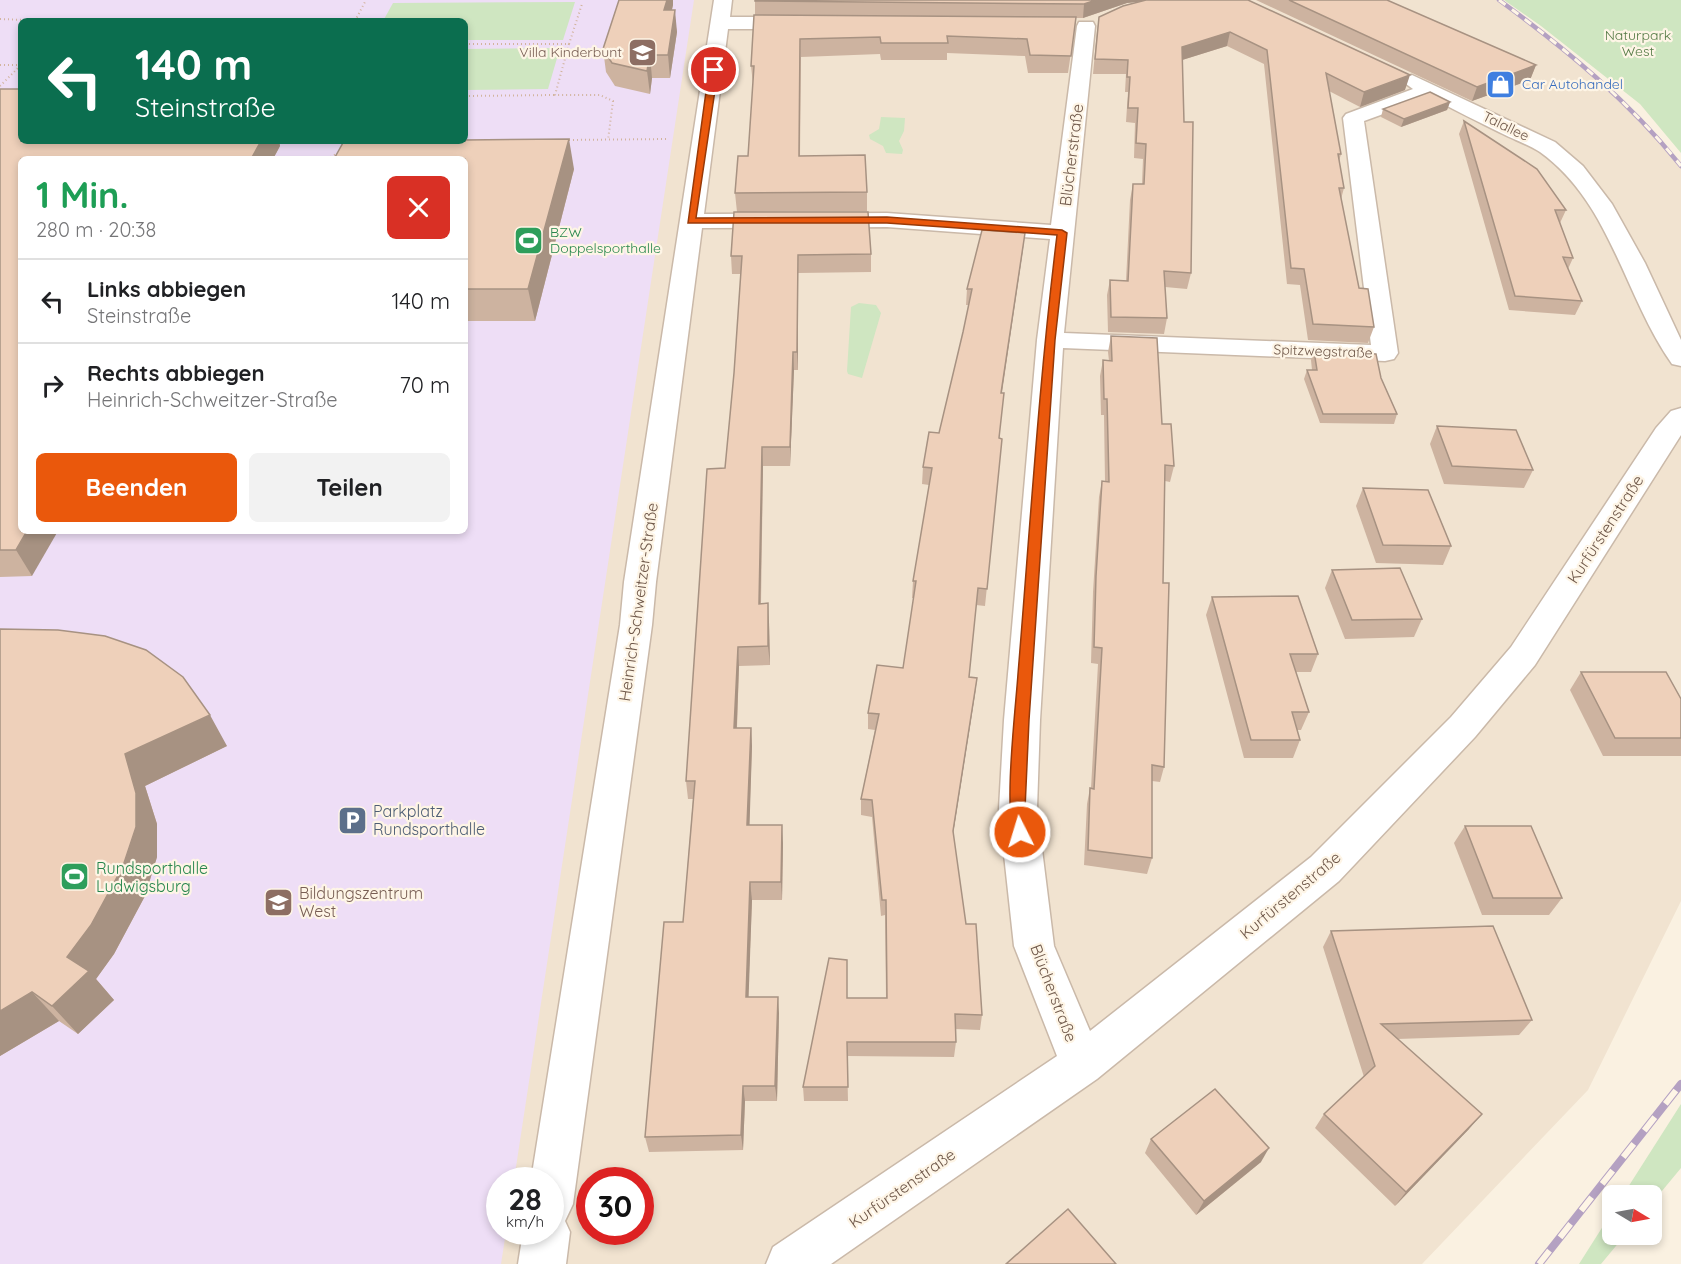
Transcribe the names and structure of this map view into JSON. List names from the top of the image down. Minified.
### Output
{"streets":{"street":["Talallee","Blücherstraße","Spitzwegstraße","Kurfürstenstraße","Heinrich-Schweitzer-Straße"]},"crossings":[["Talallee","Spitzwegstraße"],["Blücherstraße","Spitzwegstraße"],["Blücherstraße","Kurfürstenstraße"]],"parks":["Naturpark West"],"places":{"school or university":["Villa Kinderbunt","Bildungszentrum West"],"shop":["Car Autohandel"],"sports":["BZW Doppelsporthalle","Rundsporthalle Ludwigsburg"],"parking":["Parkplatz Rundsporthalle"]},"north":"right","page":{"turn":["140 m","Steinstraße"],"heading":["1 Min.","280 m · 20:38"],"list":[{"name":"Links abbiegen","note":"Steinstraße","value":"140 m"},{"name":"Rechts abbiegen","note":"Heinrich-Schweitzer-Straße","value":"70 m"}],"buttons":["Beenden","Teilen"],"speed":"28 km/h","limit":"30"}}
